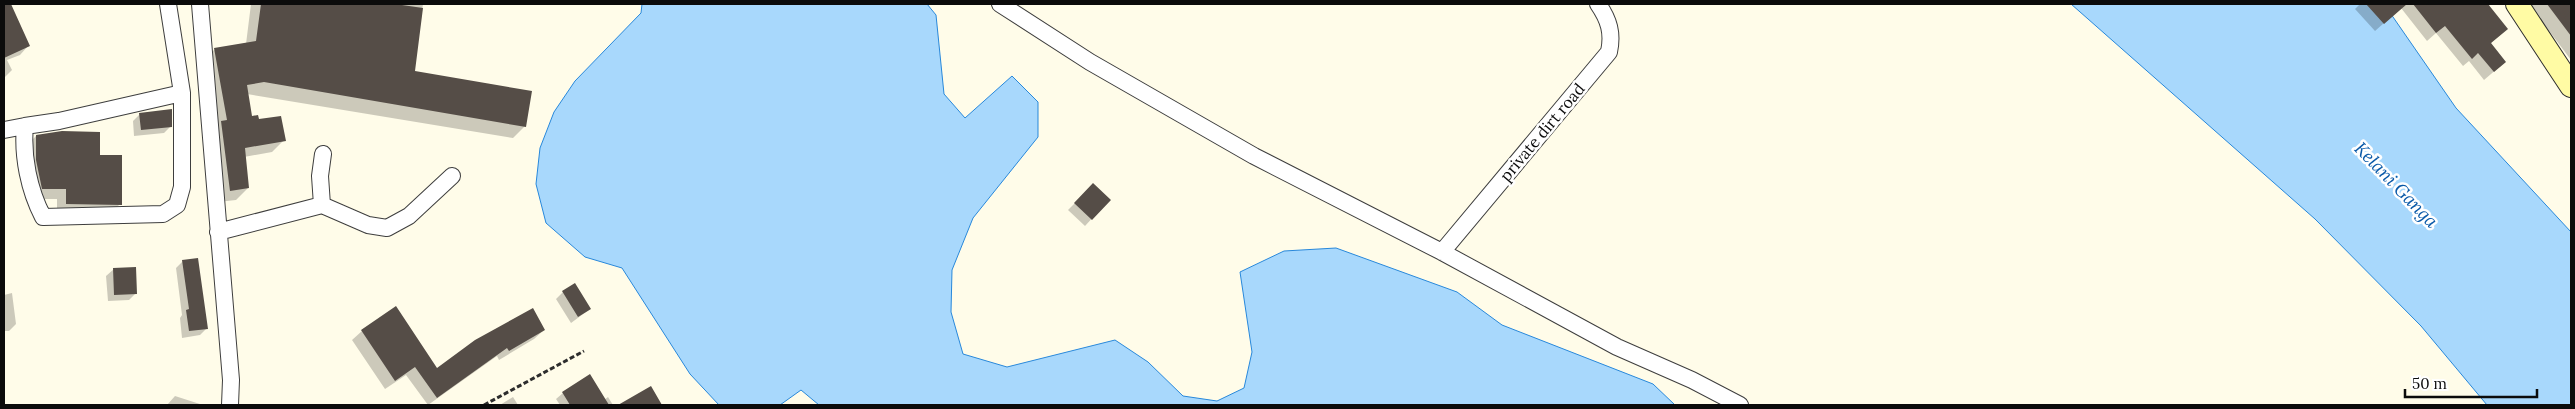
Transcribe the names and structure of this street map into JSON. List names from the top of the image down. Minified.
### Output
{"streets":{"street":["private dirt road"]},"water":["Kelani Ganga"],"scale_bar":"50 m"}
